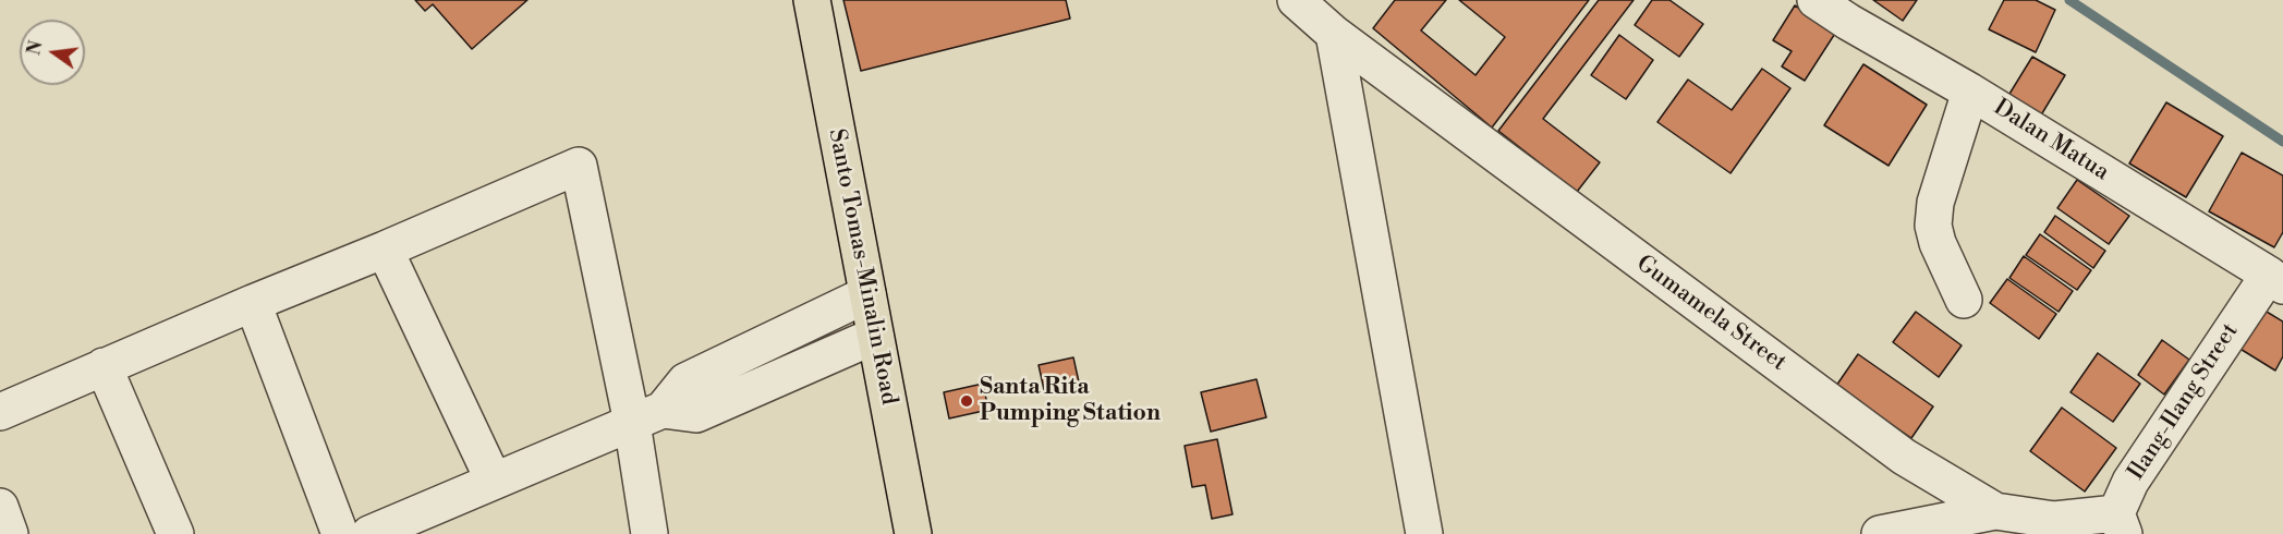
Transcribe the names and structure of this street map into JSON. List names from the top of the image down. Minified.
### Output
{"streets":{"main road":["Santo Tomas-Minalin Road"],"street":["Dalan Matua","Gumamela Street","Ilang-Ilang Street"]},"crossings":[["Dalan Matua","Ilang-Ilang Street"],["Gumamela Street","Ilang-Ilang Street"]],"places":["Santa Rita Pumping Station"],"north":"left"}
